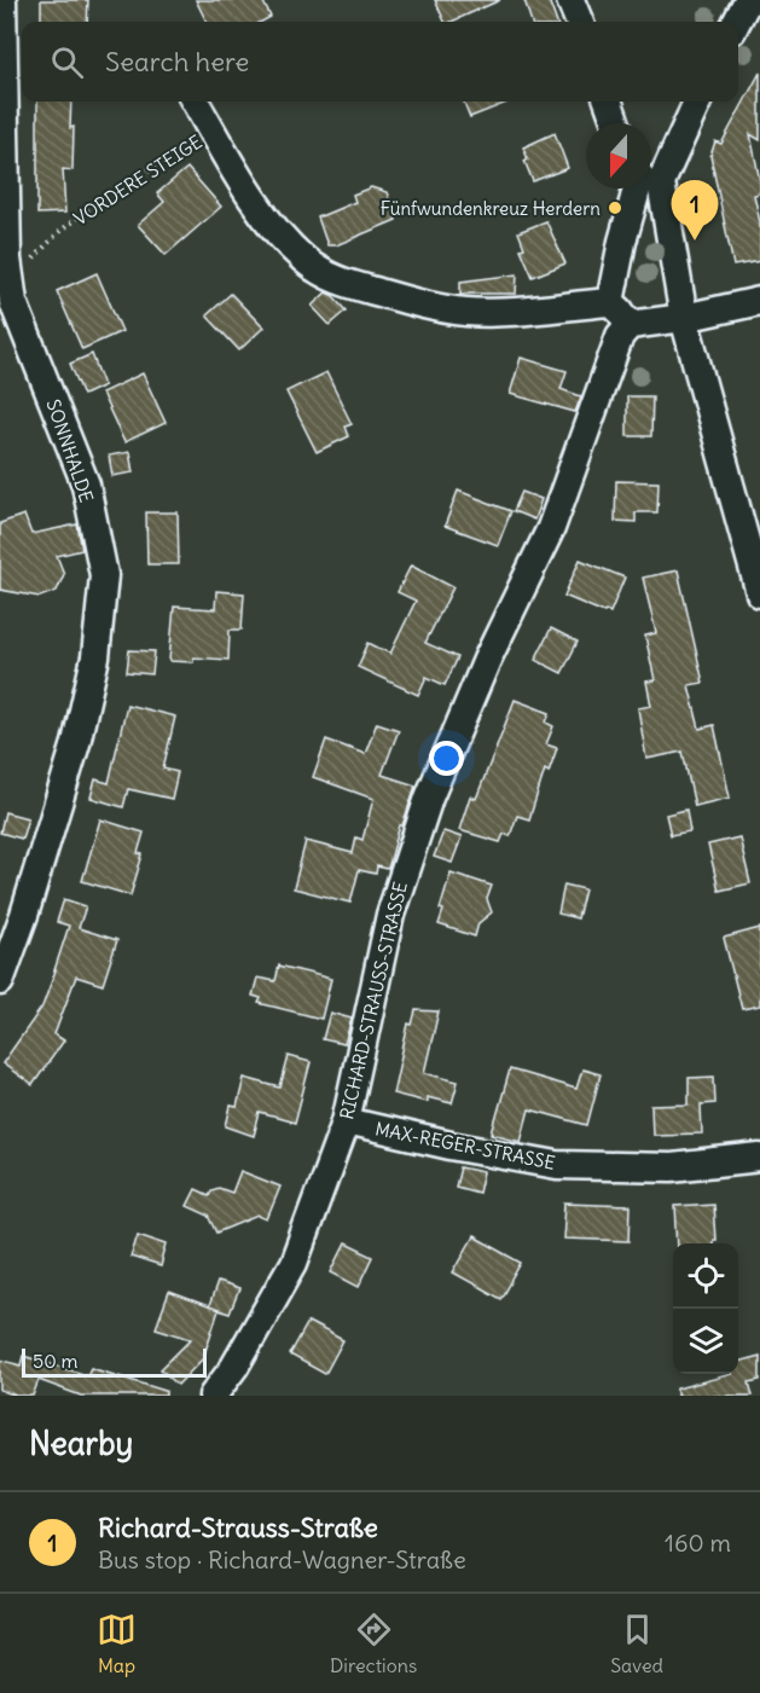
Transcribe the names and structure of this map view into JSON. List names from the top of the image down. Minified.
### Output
{"streets":{"street":["VORDERE STEIGE","SONNHALDE","RICHARD-STRAUSS-STRASSE","MAX-REGER-STRASSE"]},"crossings":[["RICHARD-STRAUSS-STRASSE","MAX-REGER-STRASSE"]],"places":["Fünfwundenkreuz Herdern"],"scale_bar":"50 m","north":"bottom","page":{"search":"Search here","pins":"1","scale":"50 m","heading":"Nearby","list":[{"mark":"1","name":"Richard-Strauss-Straße","note":"Bus stop · Richard-Wagner-Straße","value":"160 m"}],"nav":["Map","Directions","Saved"]}}
